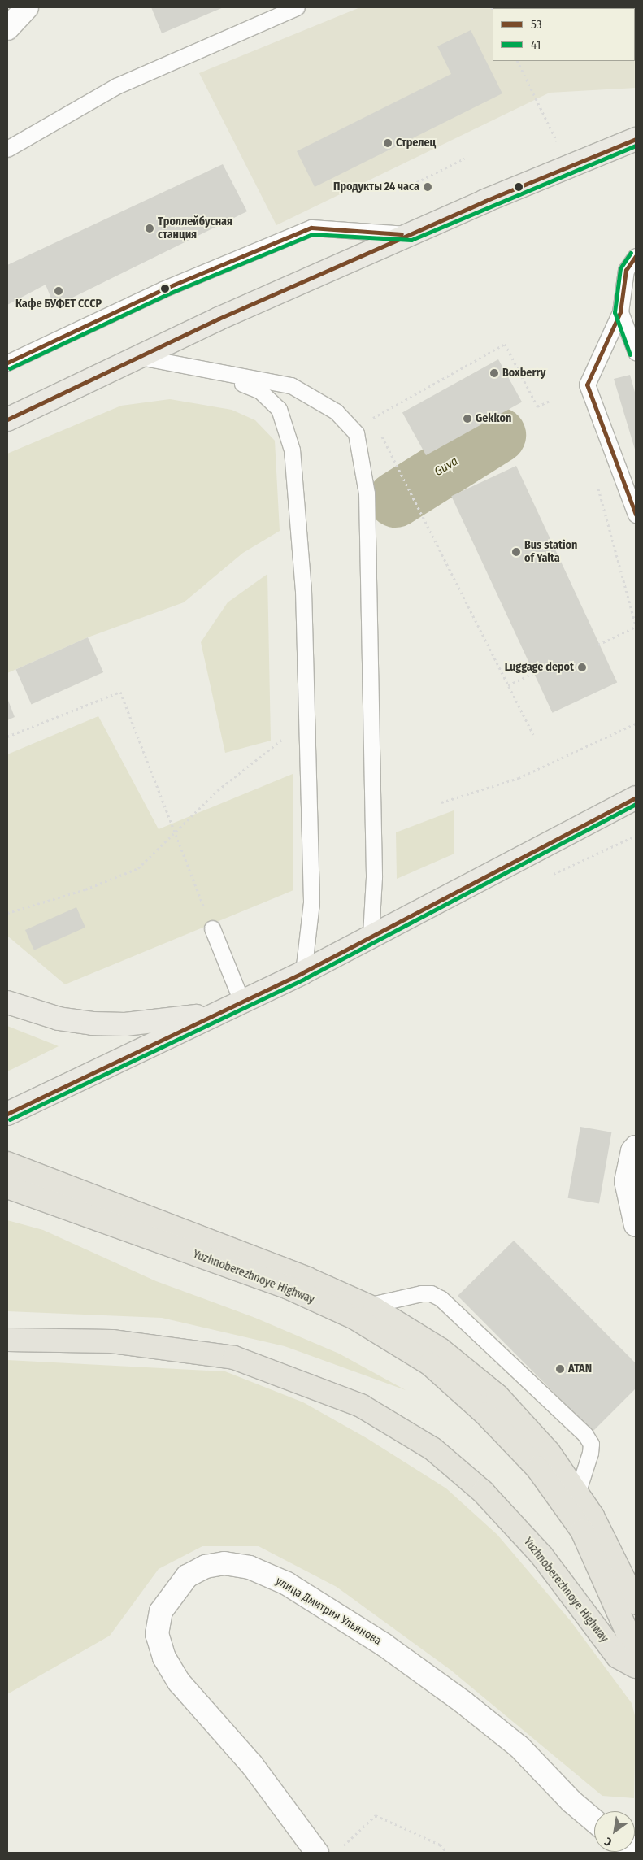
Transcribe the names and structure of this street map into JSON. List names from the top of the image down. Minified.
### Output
{"streets":{"highway":["Yuzhnoberezhnoye Highway"],"street":["улица Дмитрия Ульянова"]},"water":["Guva"],"places":["Стрелец","Продукты 24 часа","Троллейбусная станция","Кафе БУФЕТ СССР","Boxberry","Gekkon","Bus station of Yalta","Luggage depot","ATAN"],"lines":["transit line 53","transit line 41"],"legend":["53","41"],"north":"bottom left"}
